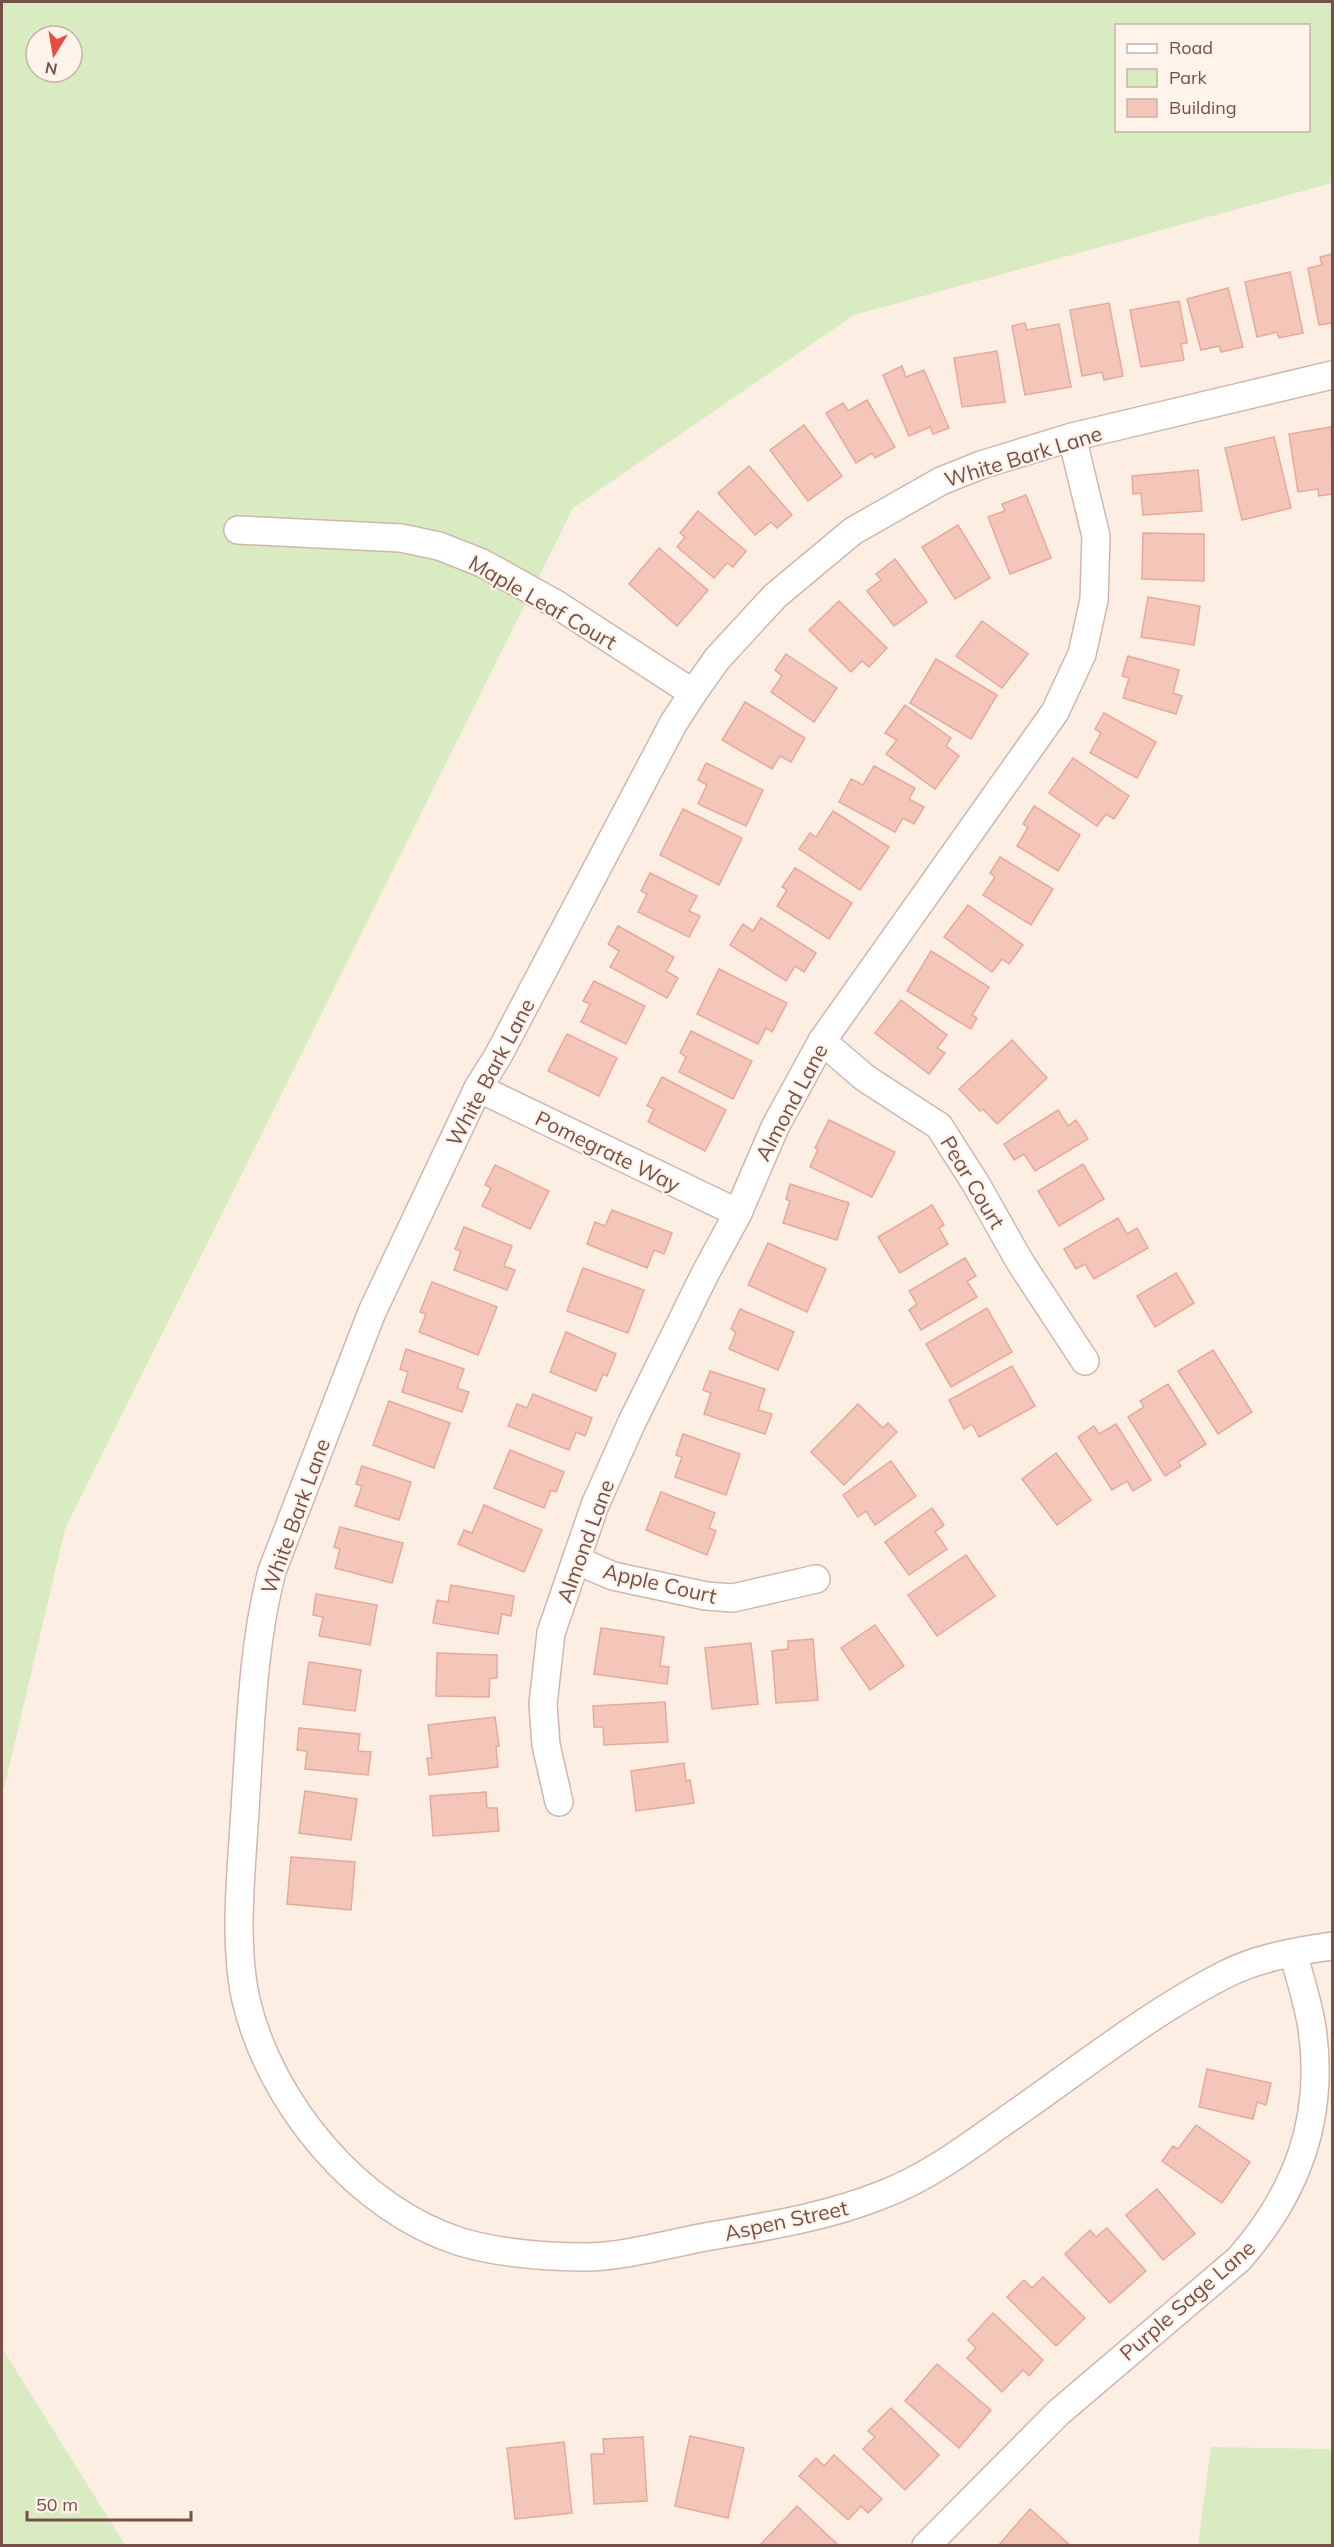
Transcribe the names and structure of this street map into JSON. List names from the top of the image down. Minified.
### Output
{"streets":{"street":["White Bark Lane","Maple Leaf Court","Almond Lane","Pomegrate Way","Pear Court","Apple Court","Aspen Street","Purple Sage Lane"]},"crossings":[["White Bark Lane","Maple Leaf Court"],["White Bark Lane","Almond Lane"],["White Bark Lane","Pomegrate Way"],["White Bark Lane","Aspen Street"],["Almond Lane","Pomegrate Way"],["Almond Lane","Pear Court"],["Almond Lane","Apple Court"],["Aspen Street","Purple Sage Lane"]],"legend":["Road","Park","Building"],"scale_bar":"50 m","north":"bottom"}
